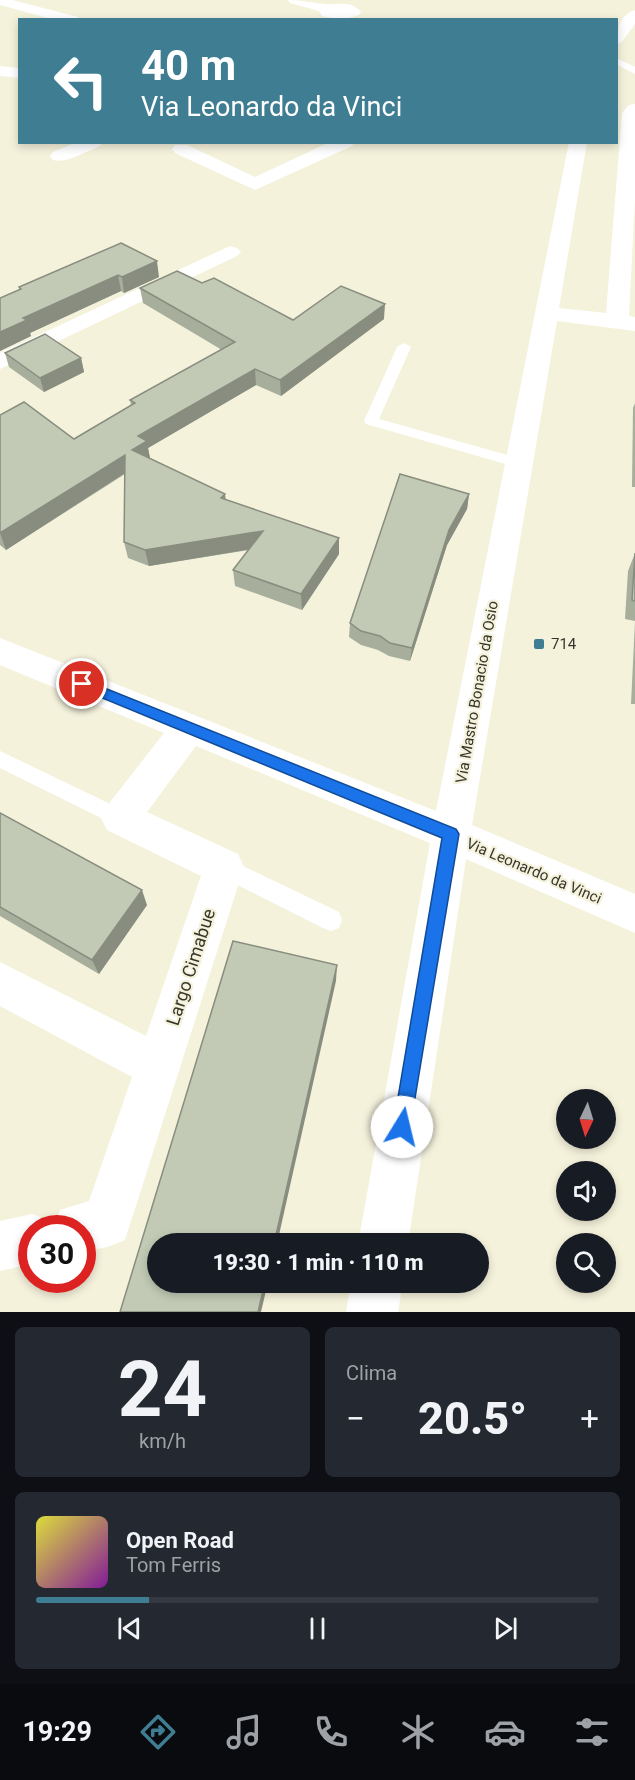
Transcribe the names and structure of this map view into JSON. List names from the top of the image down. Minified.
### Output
{"streets":{"street":["Via Mastro Bonacio da Osio","Via Leonardo da Vinci","Largo Cimabue"]},"crossings":[["Via Mastro Bonacio da Osio","Via Leonardo da Vinci"]],"places":{"transit":["714"]},"north":"bottom","page":{"turn":["40 m","Via Leonardo da Vinci"],"limit":"30","trip":"19:30 · 1 min · 110 m","tile":[["24","km/h"],"Clima"],"heat":["−","20.5°","+"],"song":["Open Road","Tom Ferris"],"tabs":"19:29"}}
